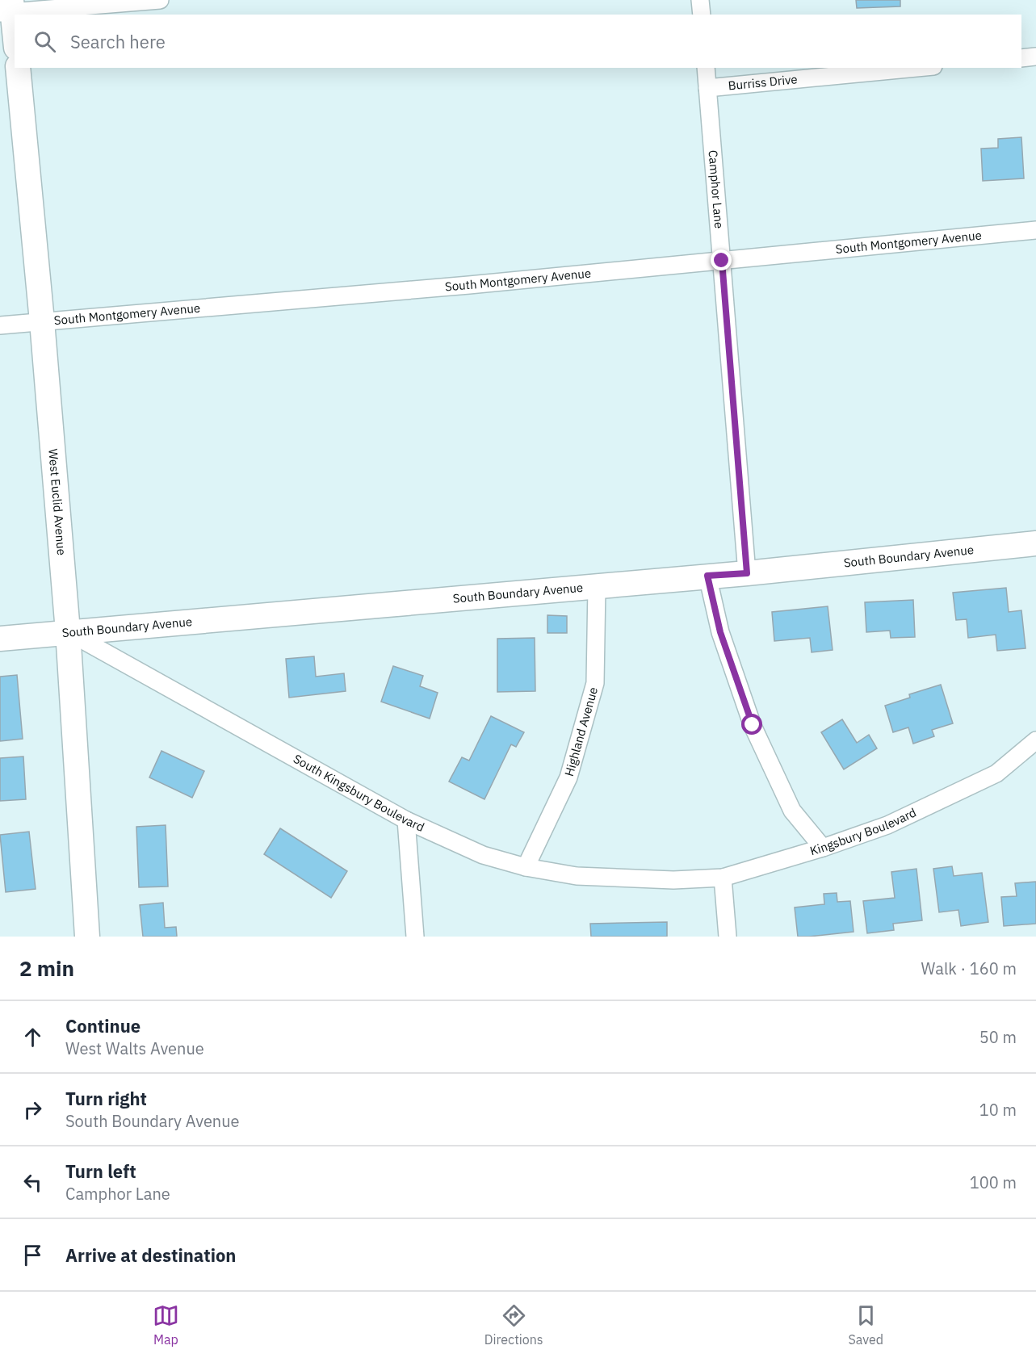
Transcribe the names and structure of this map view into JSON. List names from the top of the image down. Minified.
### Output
{"streets":{"street":["Burriss Drive","Camphor Lane","South Montgomery Avenue","West Euclid Avenue","South Boundary Avenue","Highland Avenue","South Kingsbury Boulevard","Kingsbury Boulevard"]},"crossings":[["Burriss Drive","Camphor Lane"],["Camphor Lane","South Montgomery Avenue"],["Camphor Lane","South Boundary Avenue"],["South Montgomery Avenue","West Euclid Avenue"],["West Euclid Avenue","South Boundary Avenue"],["West Euclid Avenue","South Kingsbury Boulevard"],["South Boundary Avenue","Highland Avenue"],["South Boundary Avenue","South Kingsbury Boulevard"],["Highland Avenue","South Kingsbury Boulevard"],["South Kingsbury Boulevard","Kingsbury Boulevard"]],"page":{"search":"Search here","heading":["2 min","Walk · 160 m"],"list":[["Continue","West Walts Avenue","50 m"],["Turn right","South Boundary Avenue","10 m"],["Turn left","Camphor Lane","100 m"],"Arrive at destination"],"nav":["Map","Directions","Saved"]}}
